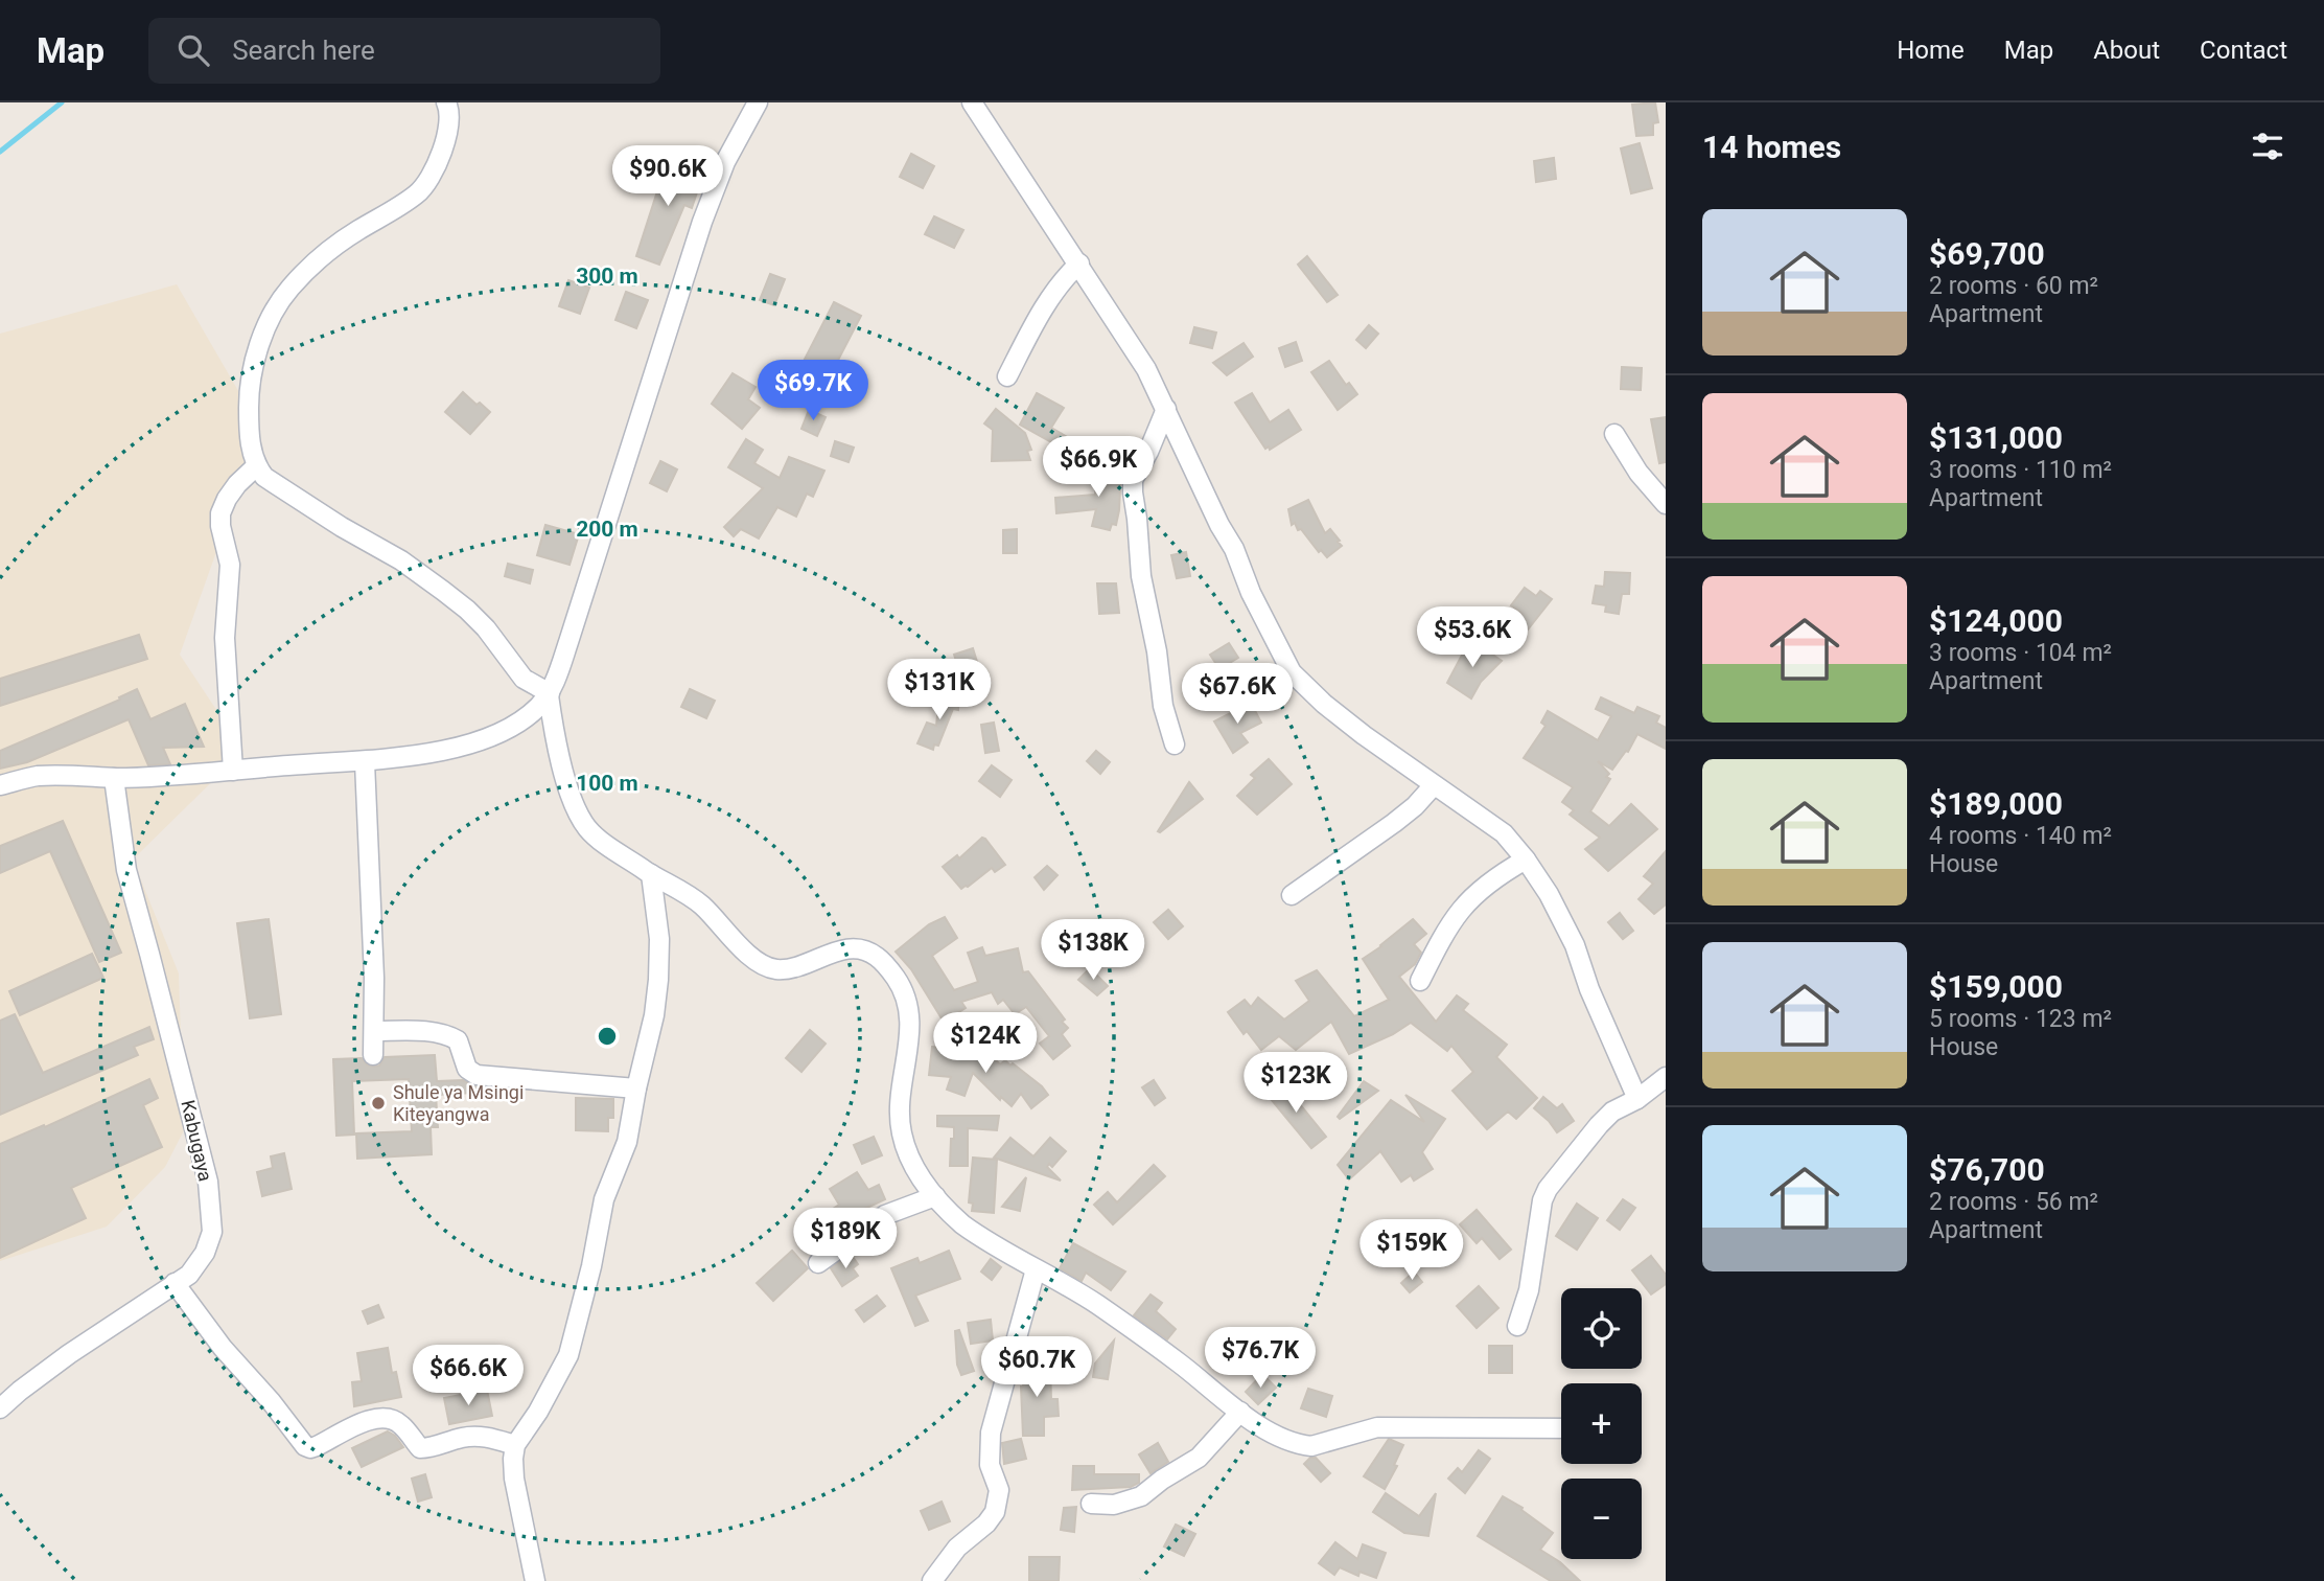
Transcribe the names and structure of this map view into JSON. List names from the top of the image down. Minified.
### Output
{"streets":{"street":["Kabugaya"]},"places":["Shule ya Msingi Kiteyangwa"],"page":{"header":"Map","search":"Search here","nav":["Home","Map","About","Contact"],"heading":"14 homes","price":["$90.6K","$69.7K","$66.9K","$53.6K","$131K","$67.6K","$138K","$124K","$123K","$189K","$159K","$76.7K","$60.7K","$66.6K"],"list":[{"name":"$69,700","note":"2 rooms · 60 m² · Apartment"},{"name":"$131,000","note":"3 rooms · 110 m² · Apartment"},{"name":"$124,000","note":"3 rooms · 104 m² · Apartment"},{"name":"$189,000","note":"4 rooms · 140 m² · House"},{"name":"$159,000","note":"5 rooms · 123 m² · House"},{"name":"$76,700","note":"2 rooms · 56 m² · Apartment"}],"map_buttons":["+","−"]},"rings":["300 m","200 m","100 m"]}
